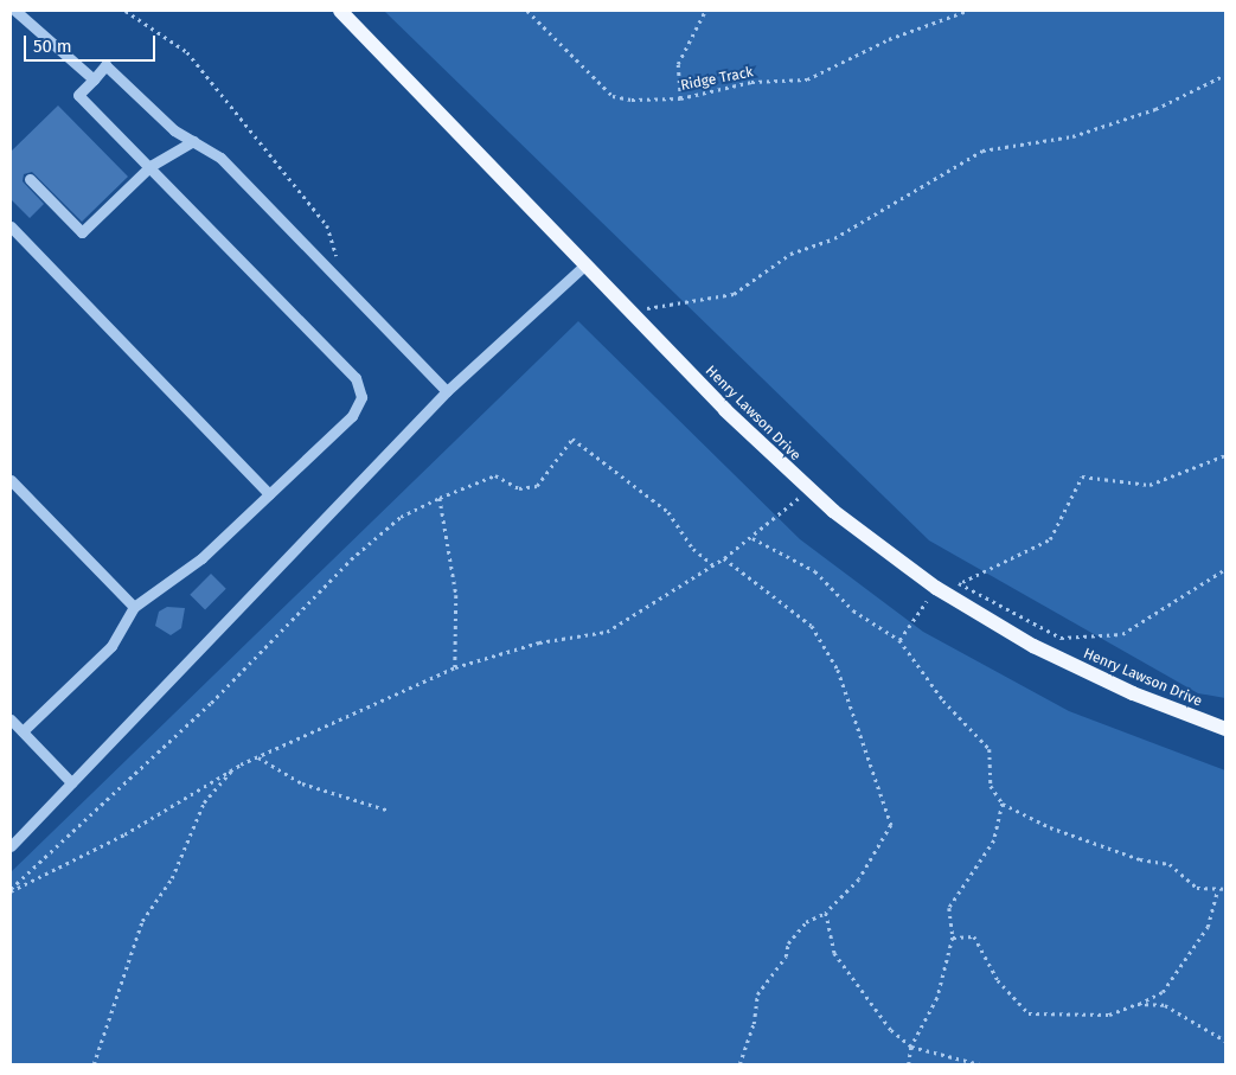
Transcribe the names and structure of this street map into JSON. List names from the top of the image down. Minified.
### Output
{"streets":{"main road":["Henry Lawson Drive"],"path":["Ridge Track"]},"scale_bar":"50 m"}
